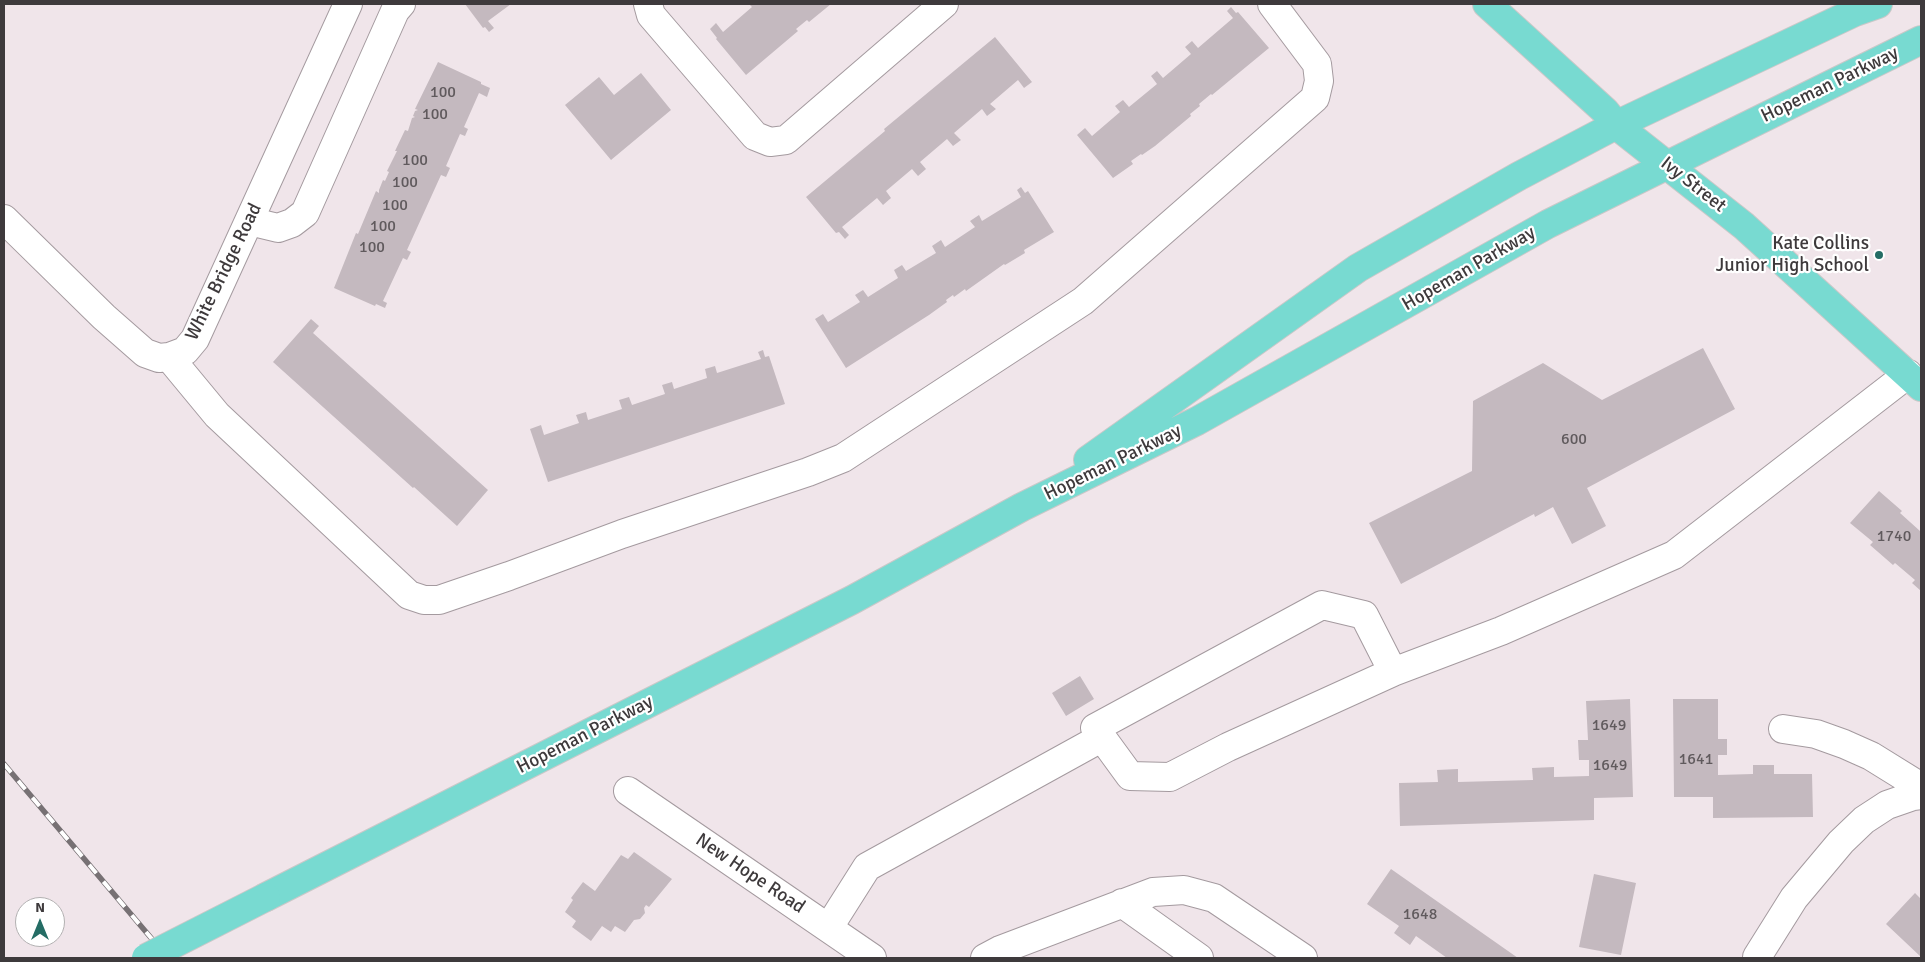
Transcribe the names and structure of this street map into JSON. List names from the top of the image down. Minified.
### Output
{"streets":{"main road":["Hopeman Parkway","Ivy Street"],"street":["White Bridge Road","New Hope Road"]},"crossings":[["Hopeman Parkway","Ivy Street"]],"places":["Kate Collins Junior High School"],"house_numbers":["100","100","100","100","100","100","100","600","1740","1649","1641","1649","1648"],"north":"top"}
